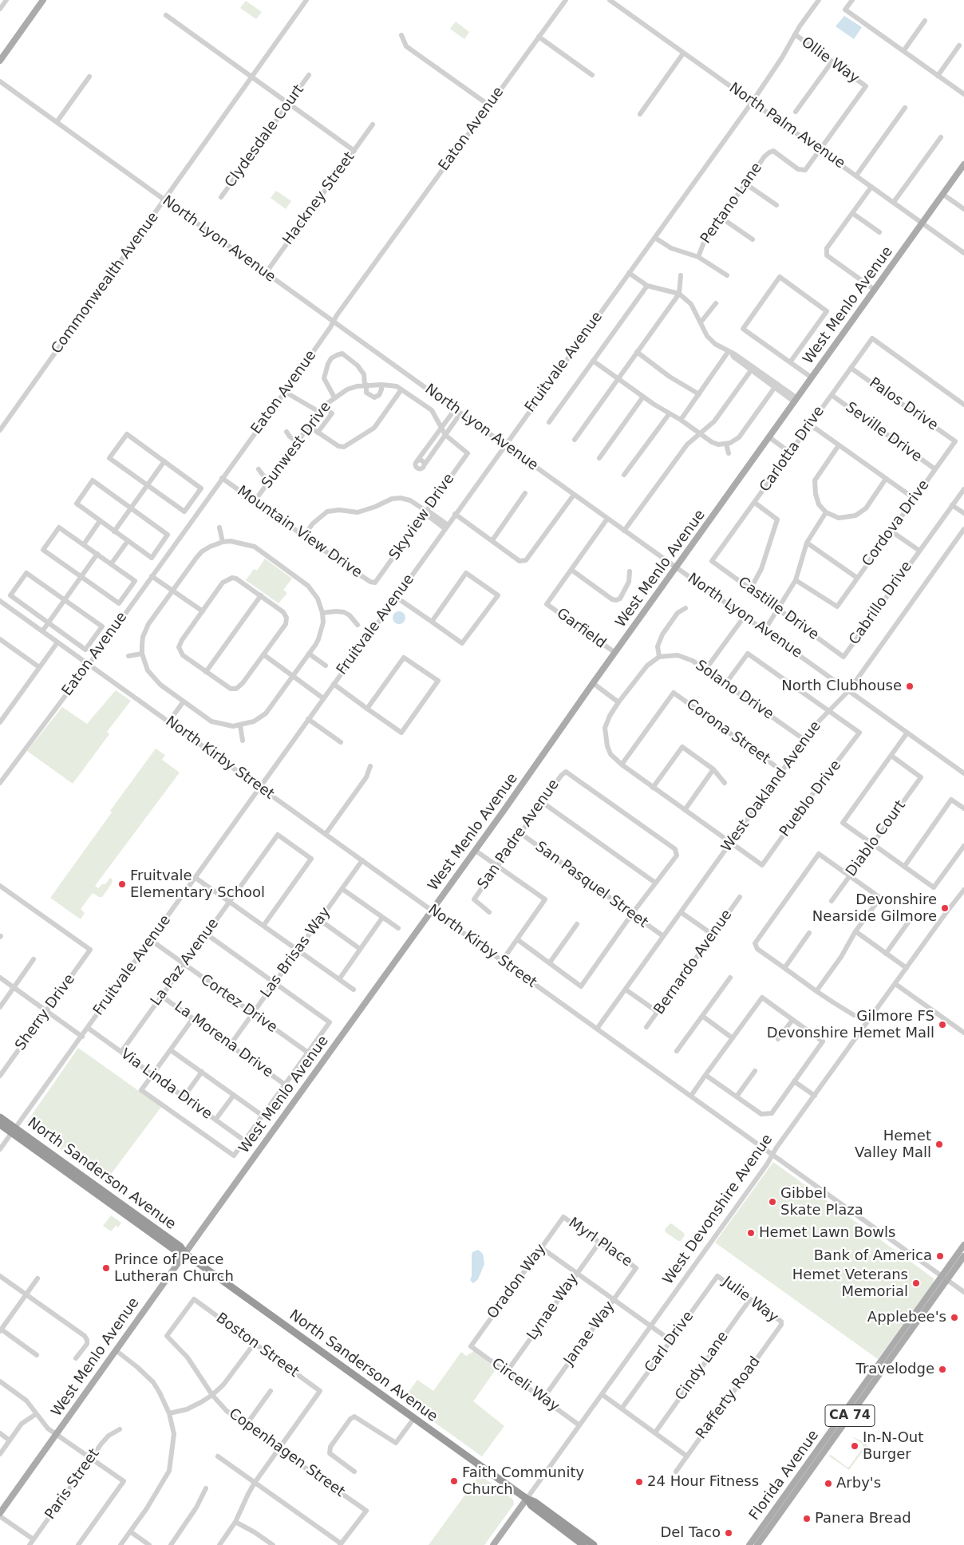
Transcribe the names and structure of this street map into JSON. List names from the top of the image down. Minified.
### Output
{"streets":{"highway":["North Sanderson Avenue"],"main road":["West Menlo Avenue","West Devonshire Avenue","CA 74","Florida Avenue"],"street":["Ollie Way","North Palm Avenue","Eaton Avenue","Clydesdale Court","Hackney Street","Pertano Lane","North Lyon Avenue","Commonwealth Avenue","Fruitvale Avenue","Palos Drive","Seville Drive","Sunwest Drive","Carlotta Drive","Skyview Drive","Cordova Drive","Mountain View Drive","Cabrillo Drive","Castille Drive","Garfield","Solano Drive","Corona Street","North Kirby Street","West Oakland Avenue","Pueblo Drive","San Padre Avenue","Diablo Court","San Pasquel Street","Las Brisas Way","La Paz Avenue","Bernardo Avenue","Cortez Drive","Sherry Drive","La Morena Drive","Via Linda Drive","Myrl Place","Oradon Way","Julie Way","Lynae Way","Janae Way","Carl Drive","Boston Street","Cindy Lane","Circeli Way","Rafferty Road","Copenhagen Street","Paris Street"]},"crossings":[["Ollie Way","North Palm Avenue"],["Ollie Way","Pertano Lane"],["Ollie Way","Fruitvale Avenue"],["North Palm Avenue","Pertano Lane"],["North Palm Avenue","West Menlo Avenue"],["North Palm Avenue","Fruitvale Avenue"],["Eaton Avenue","North Lyon Avenue"],["Eaton Avenue","Mountain View Drive"],["Eaton Avenue","North Kirby Street"],["Hackney Street","North Lyon Avenue"],["North Lyon Avenue","Commonwealth Avenue"],["North Lyon Avenue","West Menlo Avenue"],["North Lyon Avenue","Fruitvale Avenue"],["North Lyon Avenue","West Oakland Avenue"],["West Menlo Avenue","Garfield"],["West Menlo Avenue","North Kirby Street"],["West Menlo Avenue","North Sanderson Avenue"],["Fruitvale Avenue","North Kirby Street"],["Fruitvale Avenue","Cortez Drive"],["Fruitvale Avenue","Via Linda Drive"],["Fruitvale Avenue","North Sanderson Avenue"],["Palos Drive","Carlotta Drive"],["Palos Drive","Cordova Drive"],["Seville Drive","Carlotta Drive"],["Seville Drive","Cordova Drive"],["Sunwest Drive","Skyview Drive"],["Sunwest Drive","Mountain View Drive"],["Carlotta Drive","Castille Drive"],["Skyview Drive","Mountain View Drive"],["Cordova Drive","Cabrillo Drive"],["Cabrillo Drive","Castille Drive"],["Solano Drive","West Oakland Avenue"],["Corona Street","West Oakland Avenue"],["North Kirby Street","West Oakland Avenue"],["North Kirby Street","Las Brisas Way"],["North Kirby Street","West Devonshire Avenue"],["North Kirby Street","Florida Avenue"],["West Oakland Avenue","Pueblo Drive"],["West Oakland Avenue","San Pasquel Street"],["San Padre Avenue","San Pasquel Street"],["Las Brisas Way","Cortez Drive"],["Las Brisas Way","La Morena Drive"],["La Paz Avenue","Cortez Drive"],["La Paz Avenue","La Morena Drive"],["La Paz Avenue","Via Linda Drive"],["North Sanderson Avenue","West Devonshire Avenue"],["West Devonshire Avenue","Circeli Way"],["Myrl Place","Oradon Way"],["Myrl Place","Lynae Way"],["Myrl Place","Janae Way"],["Oradon Way","Circeli Way"],["Julie Way","Carl Drive"],["Julie Way","Cindy Lane"],["Julie Way","Rafferty Road"],["Lynae Way","Circeli Way"],["Janae Way","Circeli Way"],["Boston Street","Copenhagen Street"]],"places":["North Clubhouse","Fruitvale Elementary School","Devonshire Nearside Gilmore","Gilmore FS Devonshire Hemet Mall","Hemet Valley Mall","Gibbel Skate Plaza","Hemet Lawn Bowls","Bank of America","Prince of Peace Lutheran Church","Hemet Veterans Memorial","Applebee's","Travelodge","In-N-Out Burger","Faith Community Church","24 Hour Fitness","Arby's","Panera Bread","Del Taco"]}
